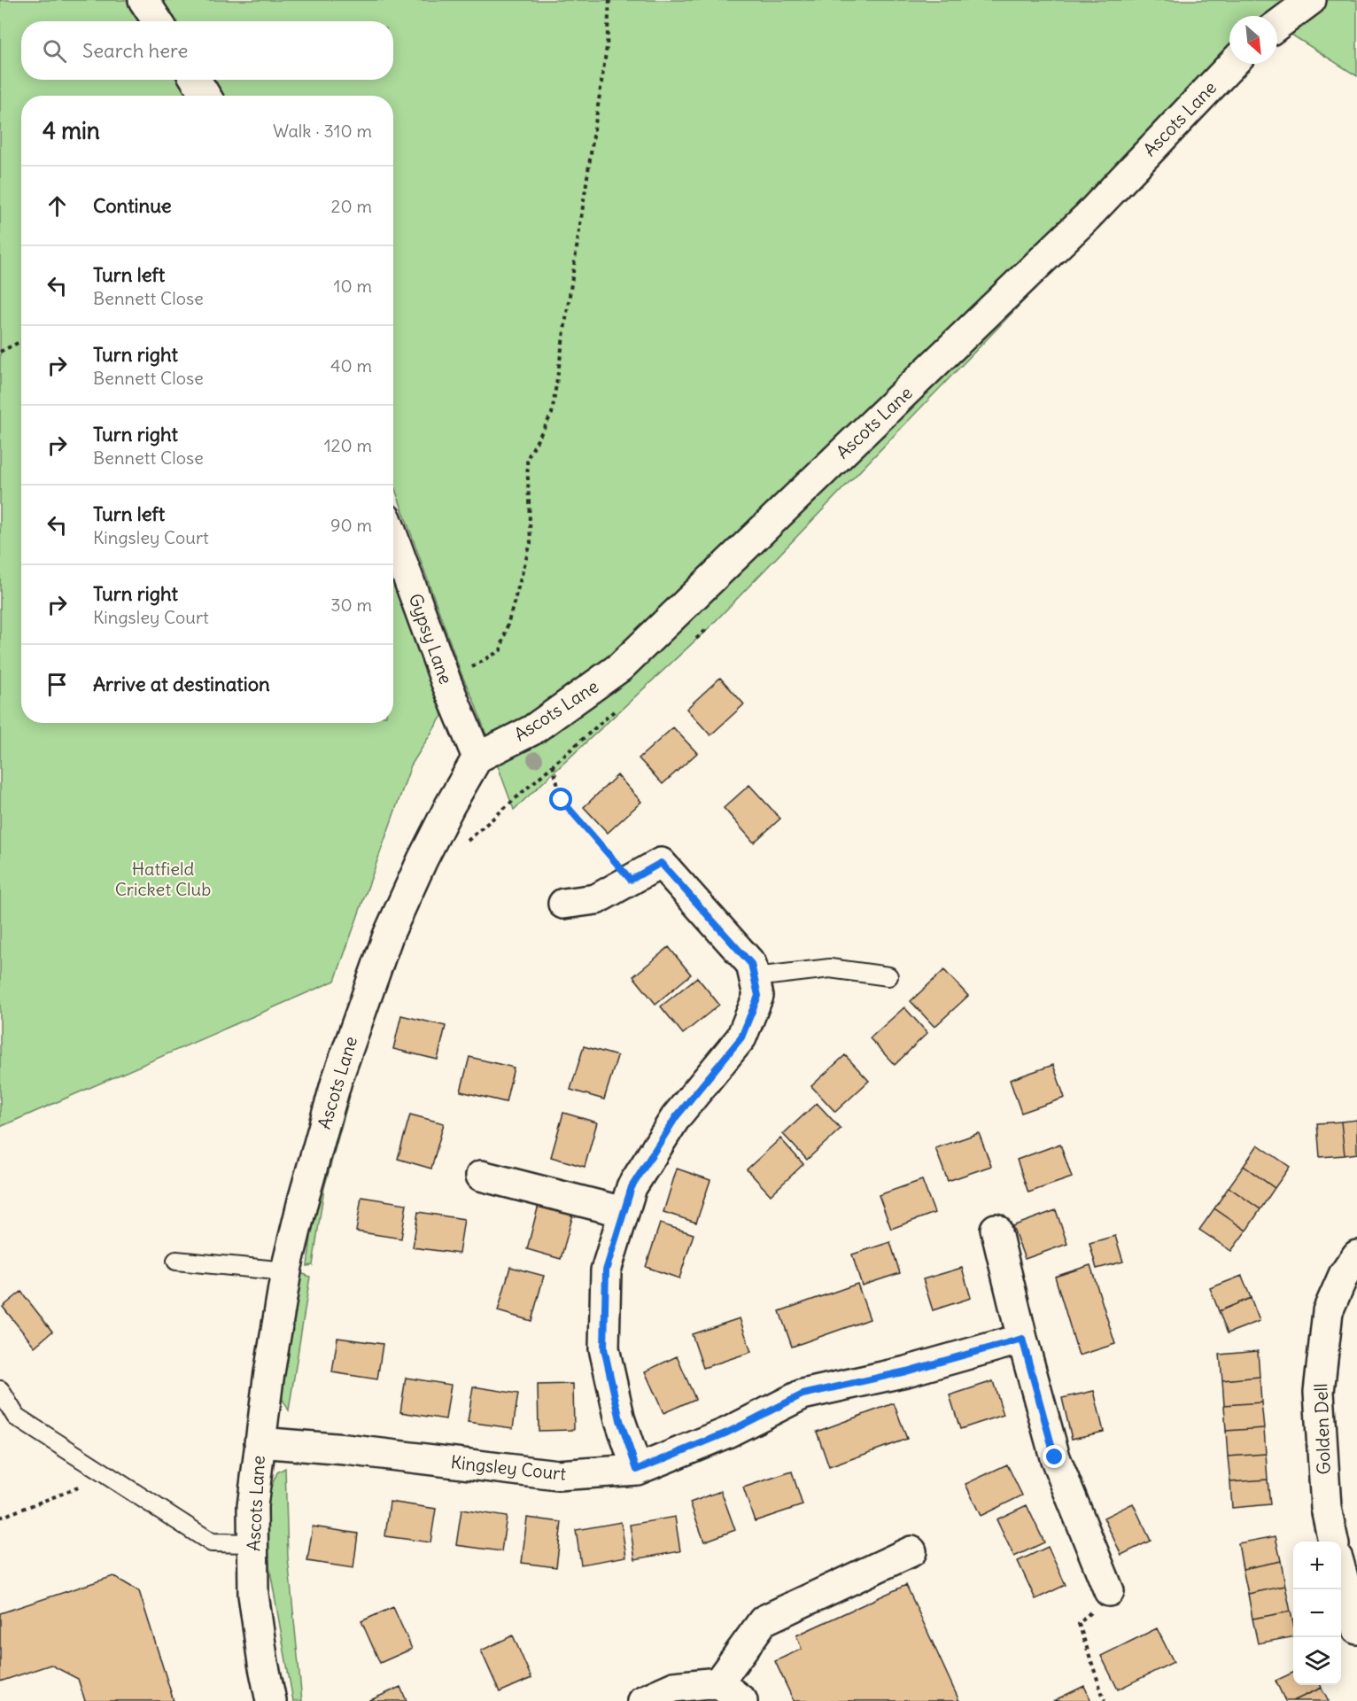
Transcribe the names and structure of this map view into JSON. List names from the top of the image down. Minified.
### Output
{"streets":{"street":["Ascots Lane","Gypsy Lane","Golden Dell","Kingsley Court"]},"crossings":[["Ascots Lane","Gypsy Lane"],["Ascots Lane","Kingsley Court"]],"parks":["Hatfield Cricket Club"],"north":"bottom right","page":{"search":"Search here","heading":["4 min","Walk · 310 m"],"list":[["Continue","20 m"],["Turn left","Bennett Close","10 m"],["Turn right","Bennett Close","40 m"],["Turn right","Bennett Close","120 m"],["Turn left","Kingsley Court","90 m"],["Turn right","Kingsley Court","30 m"],"Arrive at destination"],"map_buttons":["+","−"]}}
